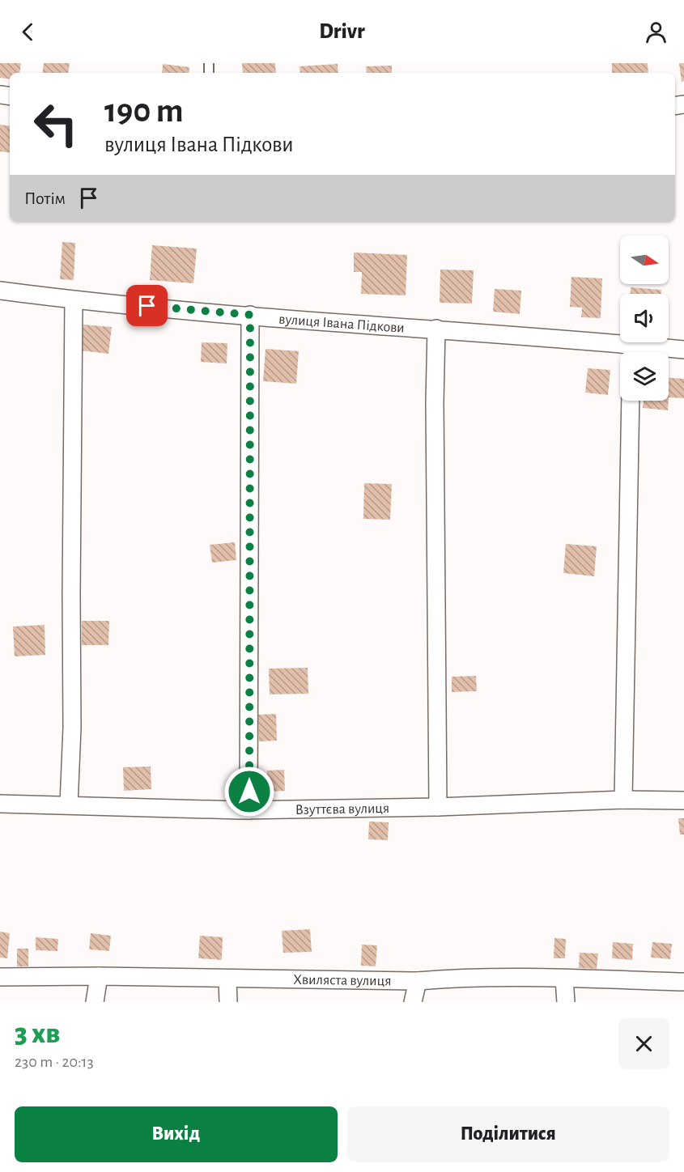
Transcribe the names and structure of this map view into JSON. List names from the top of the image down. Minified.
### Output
{"streets":{"street":["вулиця Івана Підкови","Взуттєва вулиця","Хвиляста вулиця"]},"north":"right","page":{"header":"Drivr","turn":["190 m","вулиця Івана Підкови"],"then":"Потім","heading":["3 хв","230 m · 20:13"],"buttons":["Вихід","Поділитися"]}}
